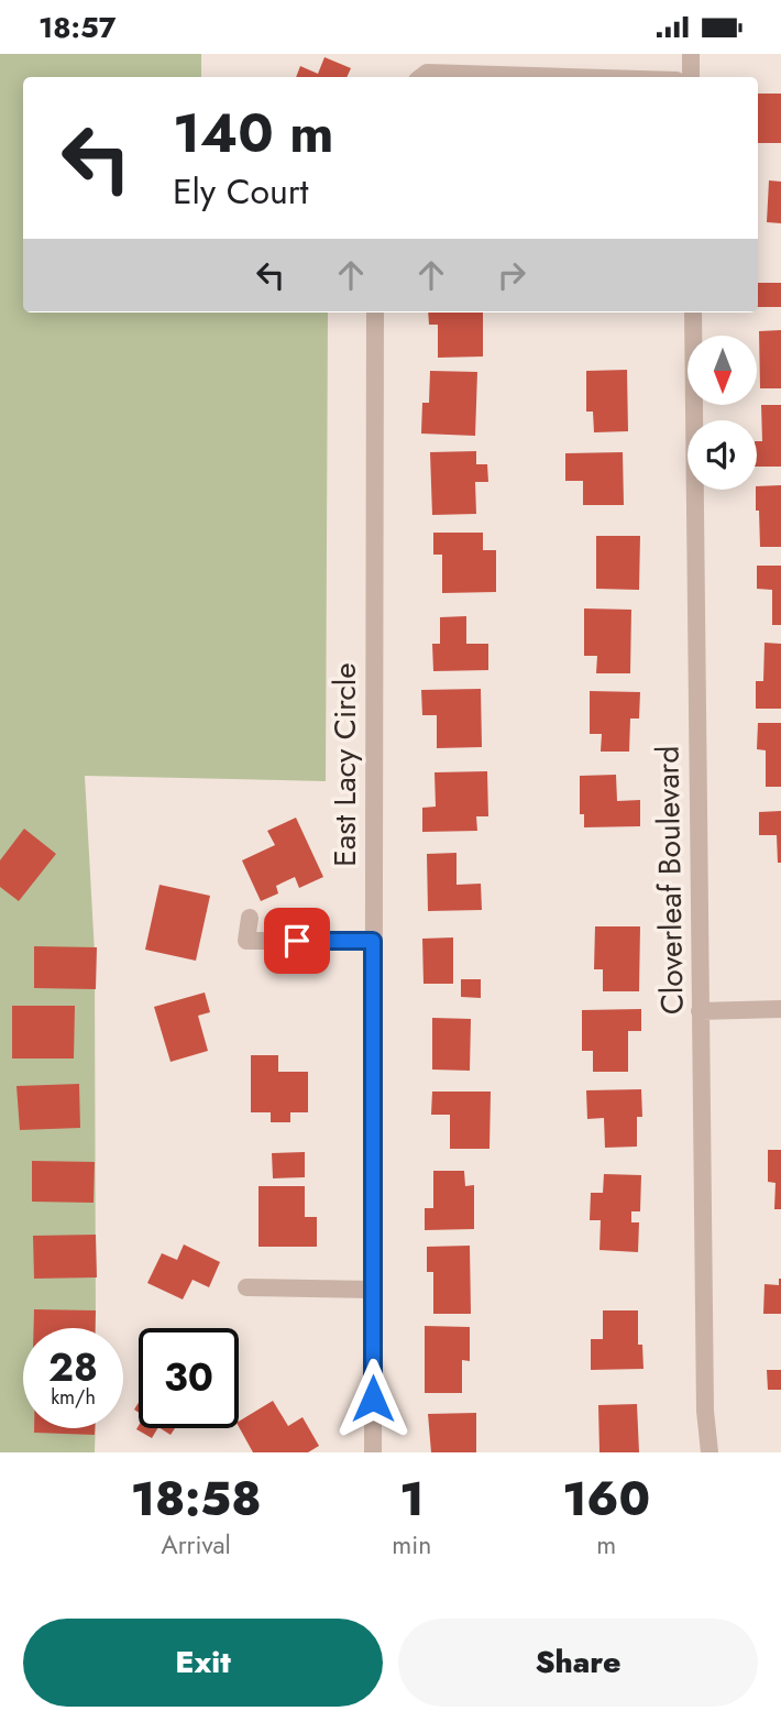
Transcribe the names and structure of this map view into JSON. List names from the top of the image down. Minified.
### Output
{"streets":{"street":["East Lacy Circle","Cloverleaf Boulevard"]},"north":"bottom","page":{"status":"18:57","turn":["140 m","Ely Court"],"speed":"28 km/h","limit":"30","eta":["18:58","Arrival","1","min","160","m"],"buttons":["Exit","Share"]}}
